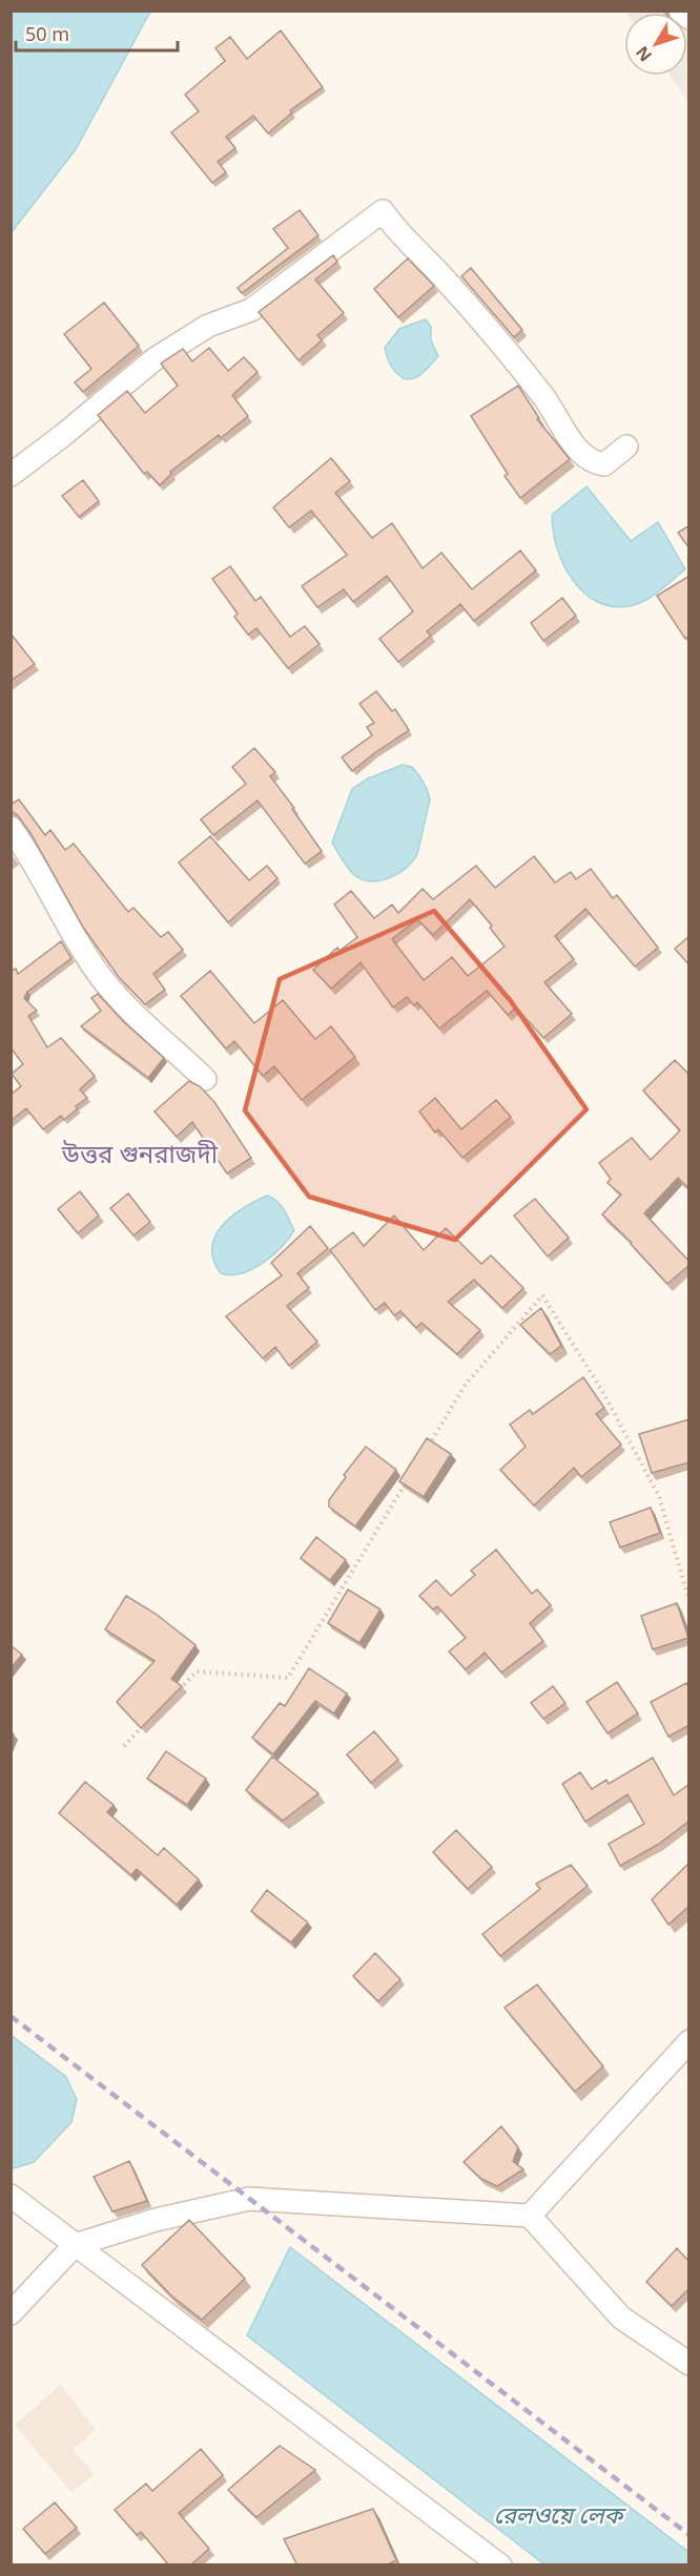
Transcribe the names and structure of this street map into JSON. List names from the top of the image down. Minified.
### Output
{"districts":["উত্তর গুনরাজদী"],"water":["রেলওয়ে লেক"],"scale_bar":"50 m","north":"bottom left"}
